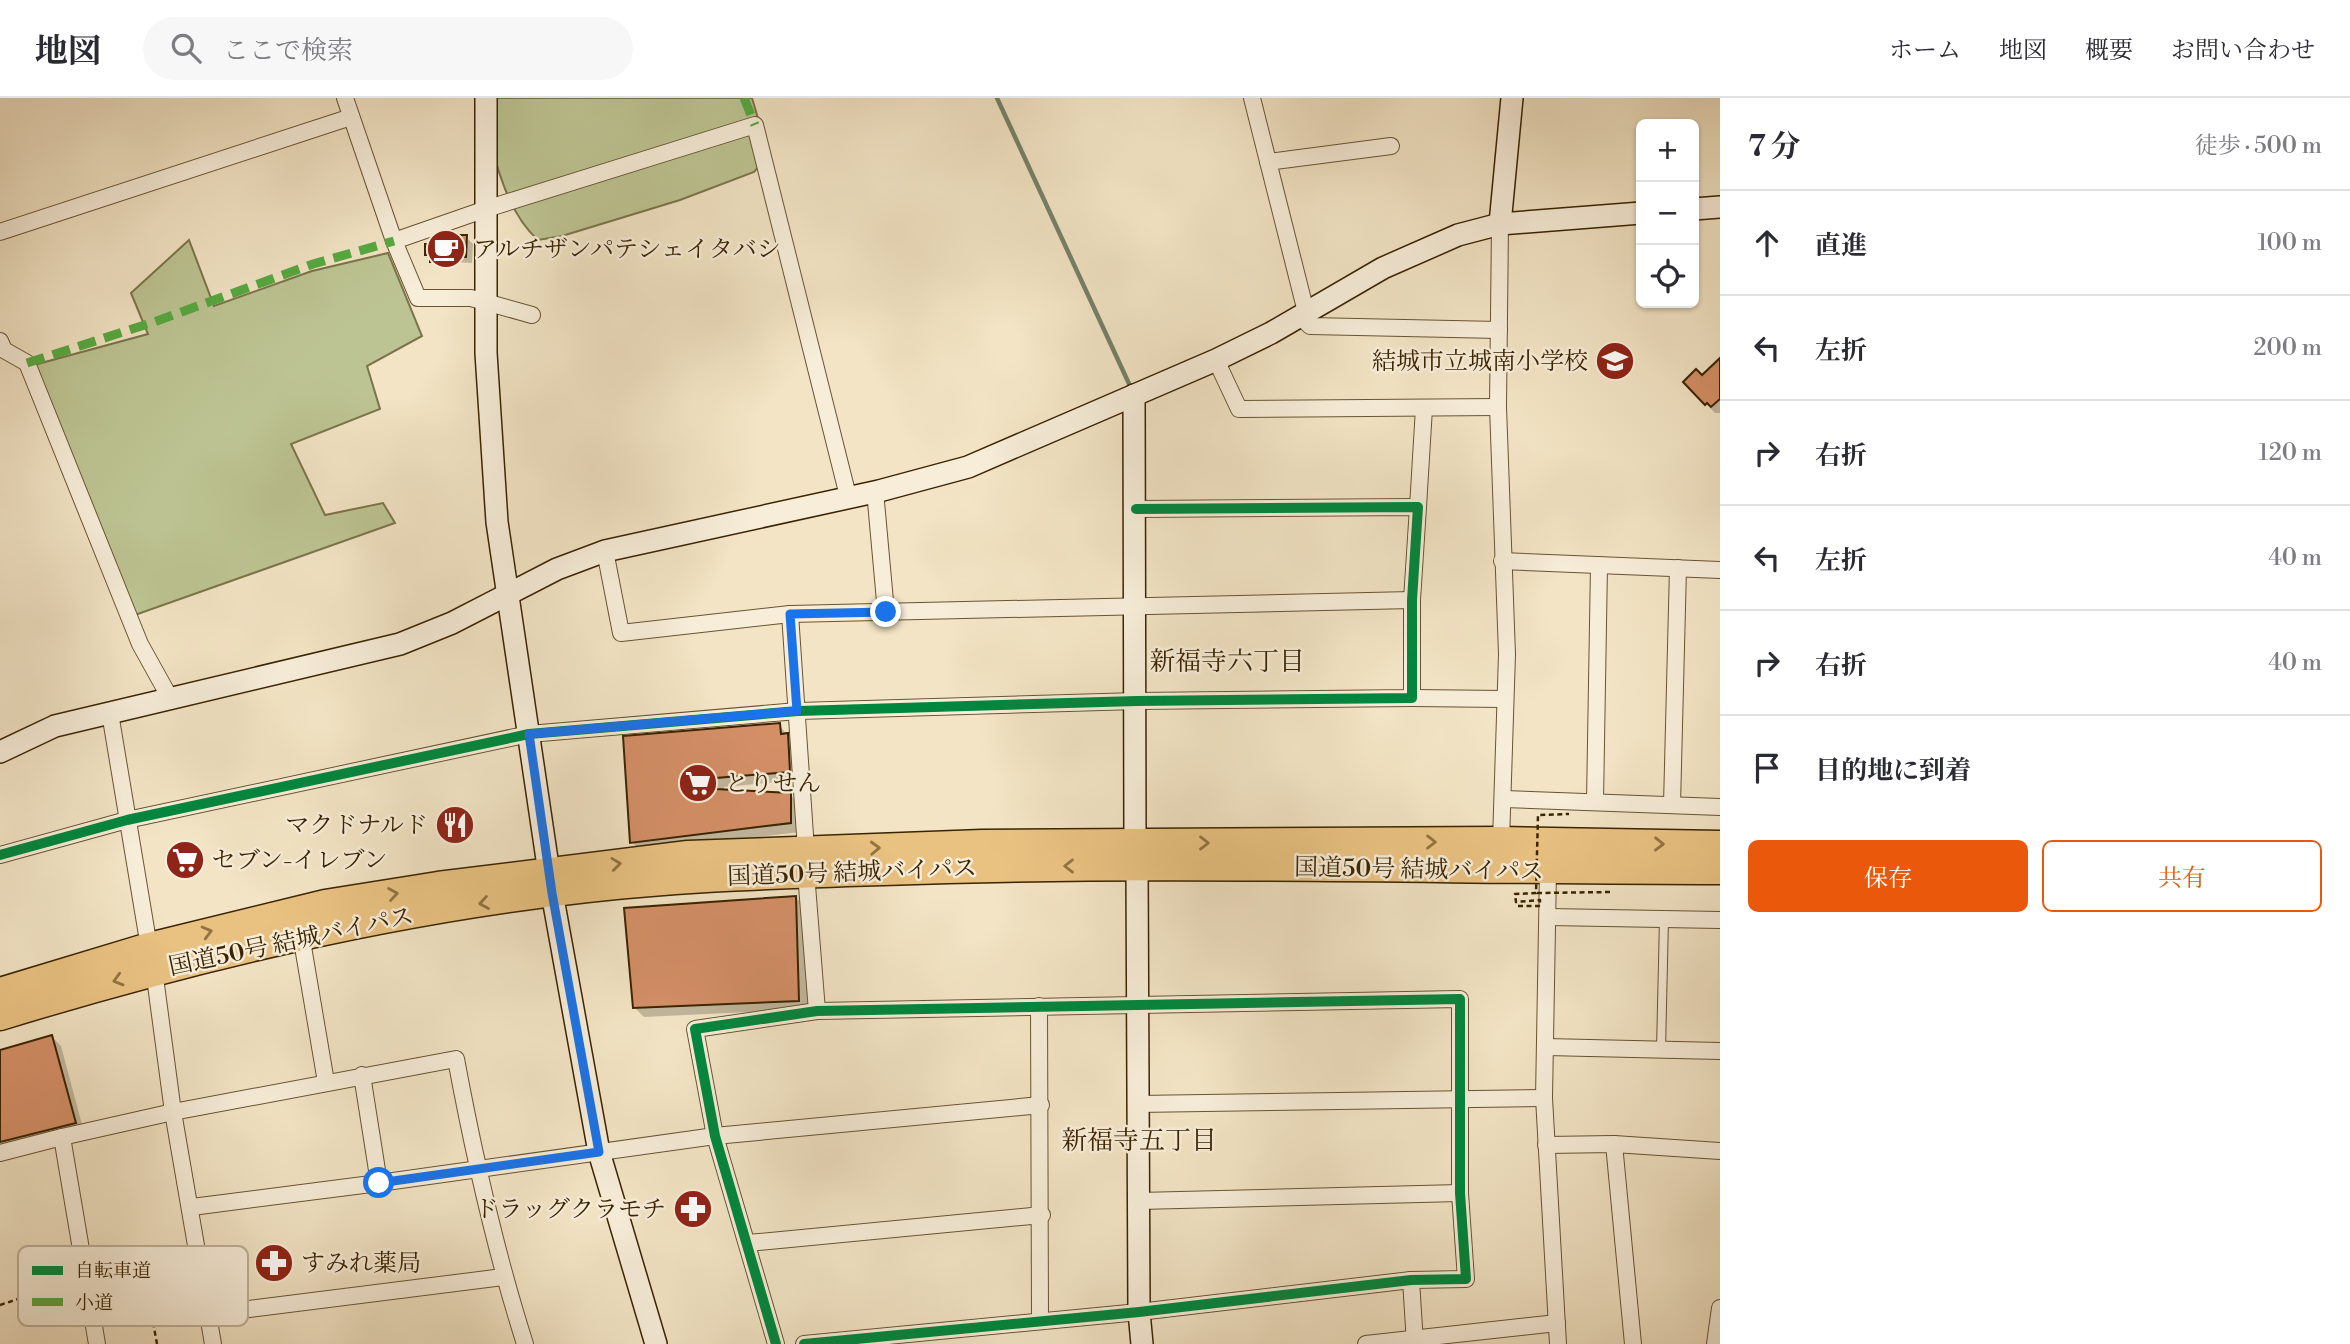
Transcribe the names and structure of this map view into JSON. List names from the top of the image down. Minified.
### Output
{"streets":{"highway":["国道50号 結城バイパス"]},"districts":["新福寺六丁目","新福寺五丁目"],"places":{"cafe":["アルチザンパテシェイタバシ"],"school or university":["結城市立城南小学校"],"supermarket":["とりせん","セブン-イレブン"],"restaurant":["マクドナルド"],"pharmacy":["ドラッグクラモチ","すみれ薬局"]},"legend":["自転車道","小道"],"page":{"header":"地図","search":"ここで検索","nav":["ホーム","地図","概要","お問い合わせ"],"heading":["7 分","徒歩 · 500 m"],"map_buttons":["+","−"],"list":[["直進","100 m"],["左折","200 m"],["右折","120 m"],["左折","40 m"],["右折","40 m"],"目的地に到着"],"buttons":["保存","共有"]}}
